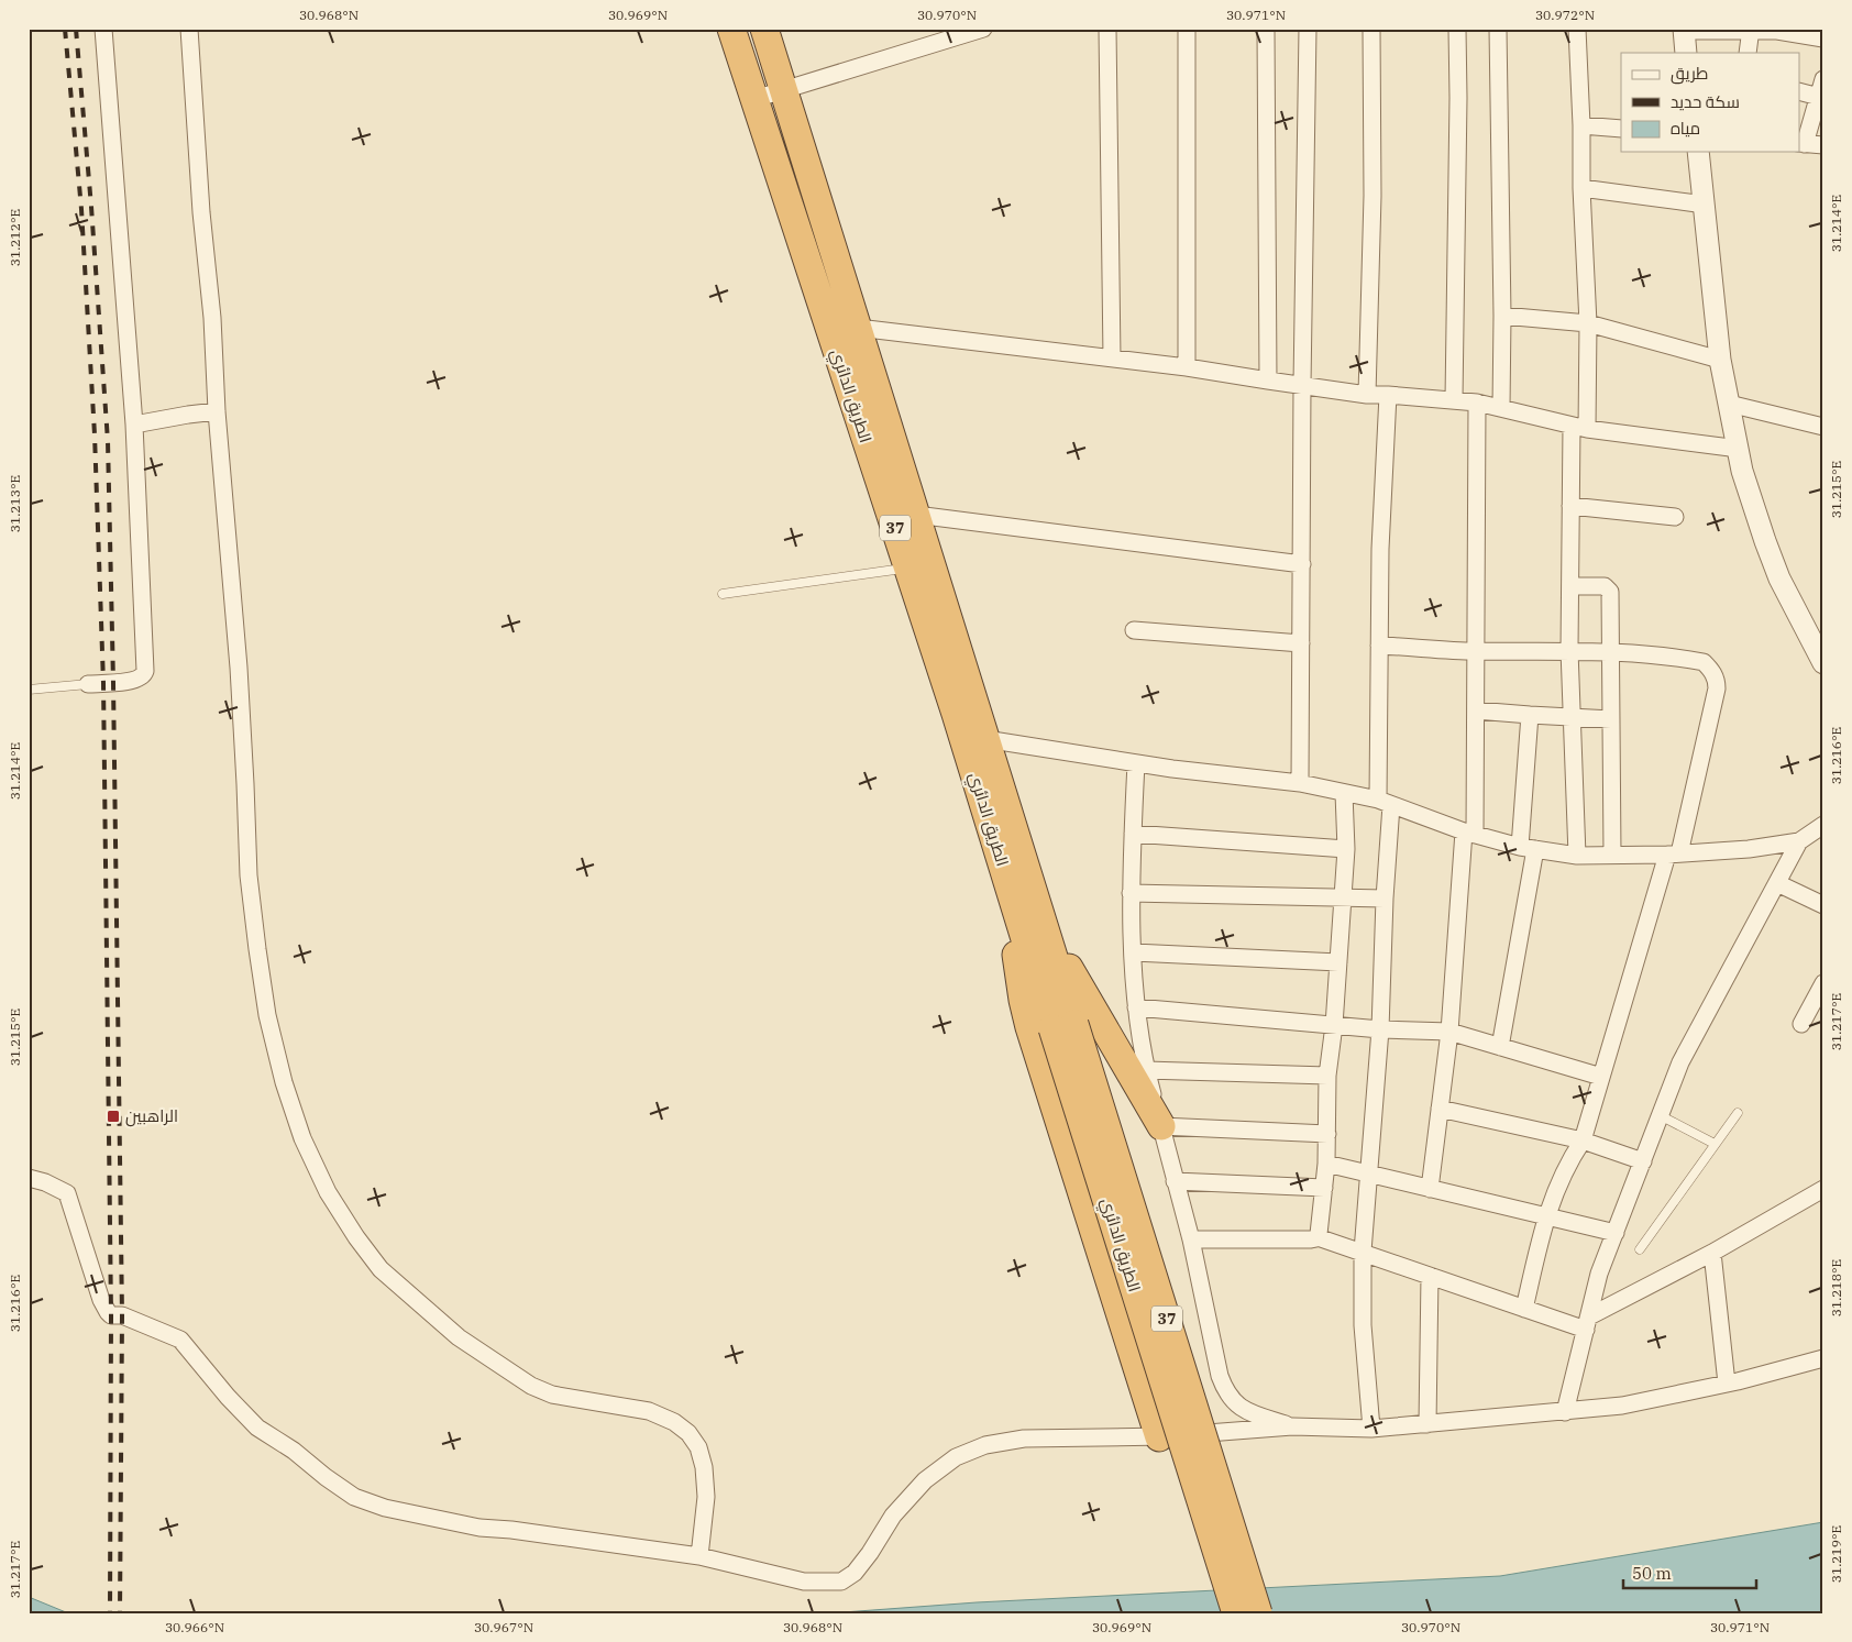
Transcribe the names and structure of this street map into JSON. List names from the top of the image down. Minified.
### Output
{"streets":{"highway":["الطريق الدائري","37"]},"places":{"transit":["الراهبين"]},"legend":["طريق","سكة حديد","مياه"],"scale_bar":"50 m","coordinates":["30.968°N","30.969°N","30.970°N","30.971°N","30.972°N","31.214°E","31.212°E","31.215°E","31.213°E","31.216°E","31.217°E","31.218°E","31.219°E","30.966°N","30.967°N"]}
